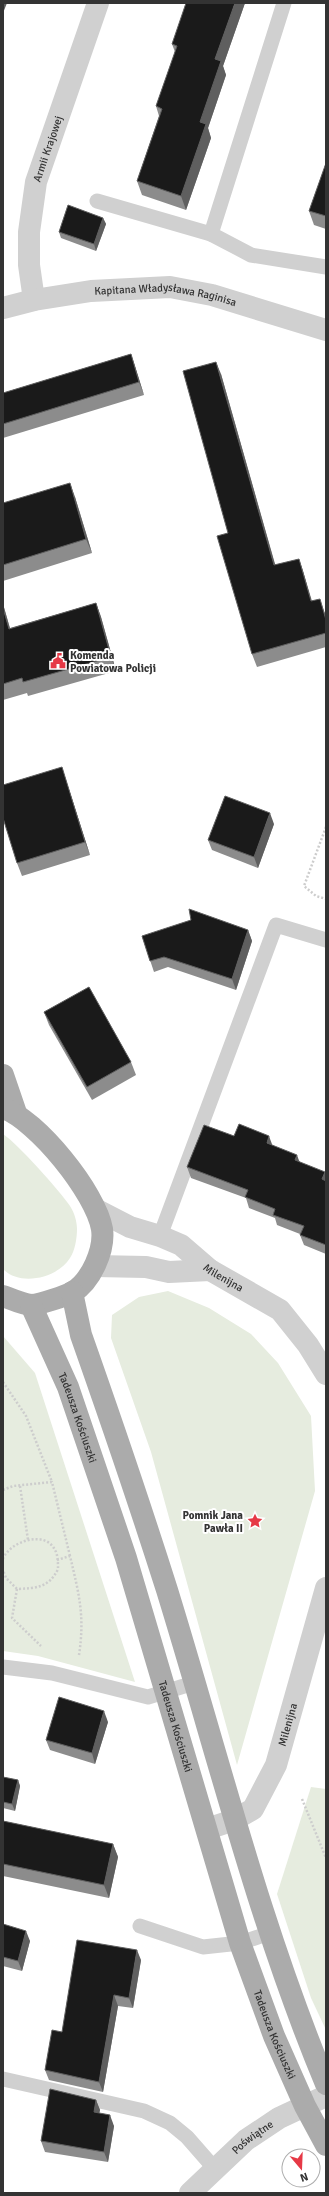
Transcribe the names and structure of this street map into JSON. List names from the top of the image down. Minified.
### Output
{"streets":{"main road":["Tadeusza Kościuszki"],"street":["Armii Krajowej","Kapitana Władysława Raginisa","Milenijna","Poświątne"]},"crossings":[["Armii Krajowej","Kapitana Władysława Raginisa"],["Milenijna","Tadeusza Kościuszki"],["Tadeusza Kościuszki","Poświątne"]],"places":{"public building":["Komenda Powiatowa Policji"],"place":["Pomnik Jana Pawła II"]},"north":"bottom"}
